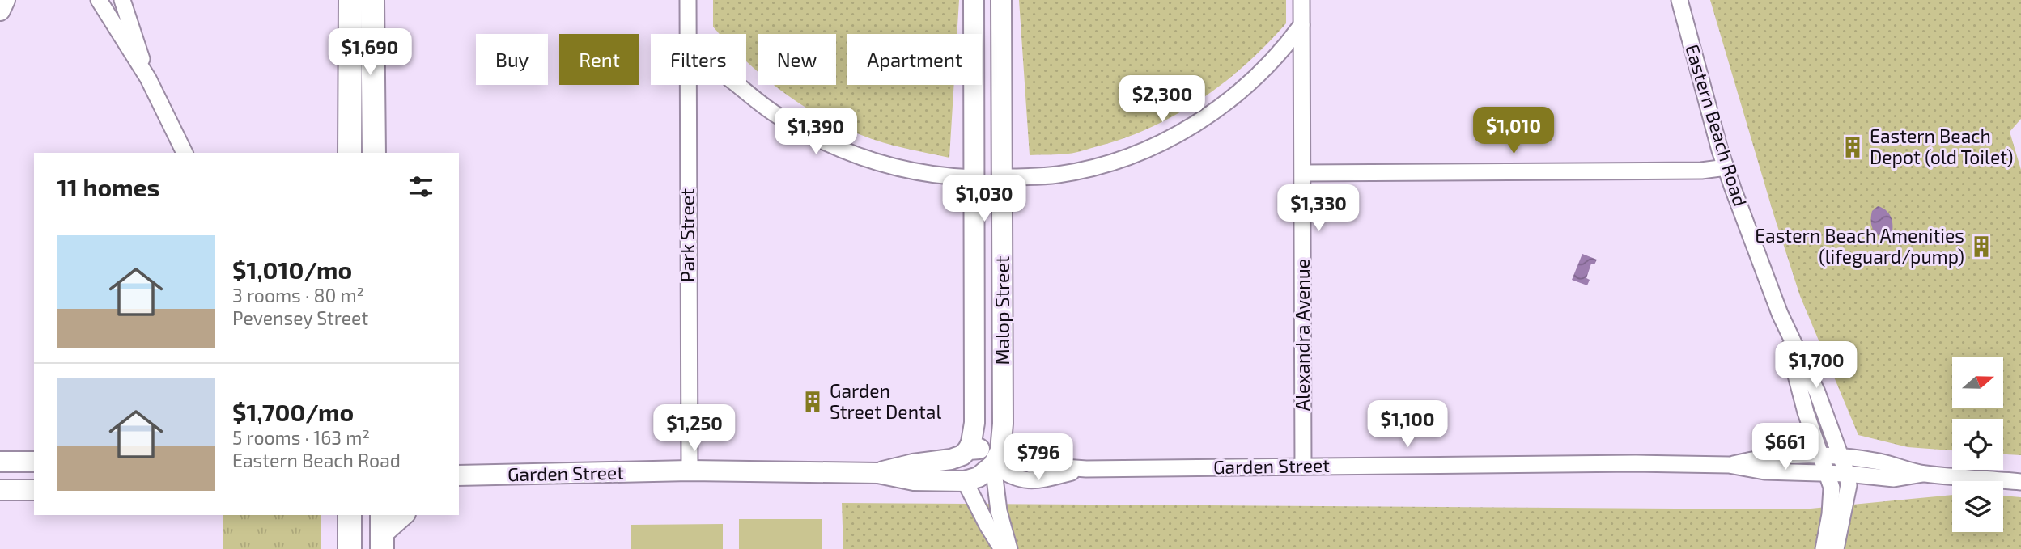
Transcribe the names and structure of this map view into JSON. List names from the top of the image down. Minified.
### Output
{"streets":{"street":["Eastern Beach Road","Park Street","Malop Street","Alexandra Avenue","Garden Street"]},"crossings":[["Eastern Beach Road","Garden Street"],["Park Street","Garden Street"],["Malop Street","Garden Street"],["Alexandra Avenue","Garden Street"]],"places":{"building":["Eastern Beach Depot (old Toilet)","Eastern Beach Amenities (lifeguard/pump)","Garden Street Dental"]},"north":"right","page":{"price":["$1,690","$2,300","$1,010","$1,390","$1,030","$1,330","$1,700","$1,100","$1,250","$661","$796"],"chip":["Buy","Rent","Filters","New","Apartment"],"heading":"11 homes","list":[{"name":"$1,010/mo","note":"3 rooms · 80 m² · Pevensey Street"},{"name":"$1,700/mo","note":"5 rooms · 163 m² · Eastern Beach Road"}]}}
